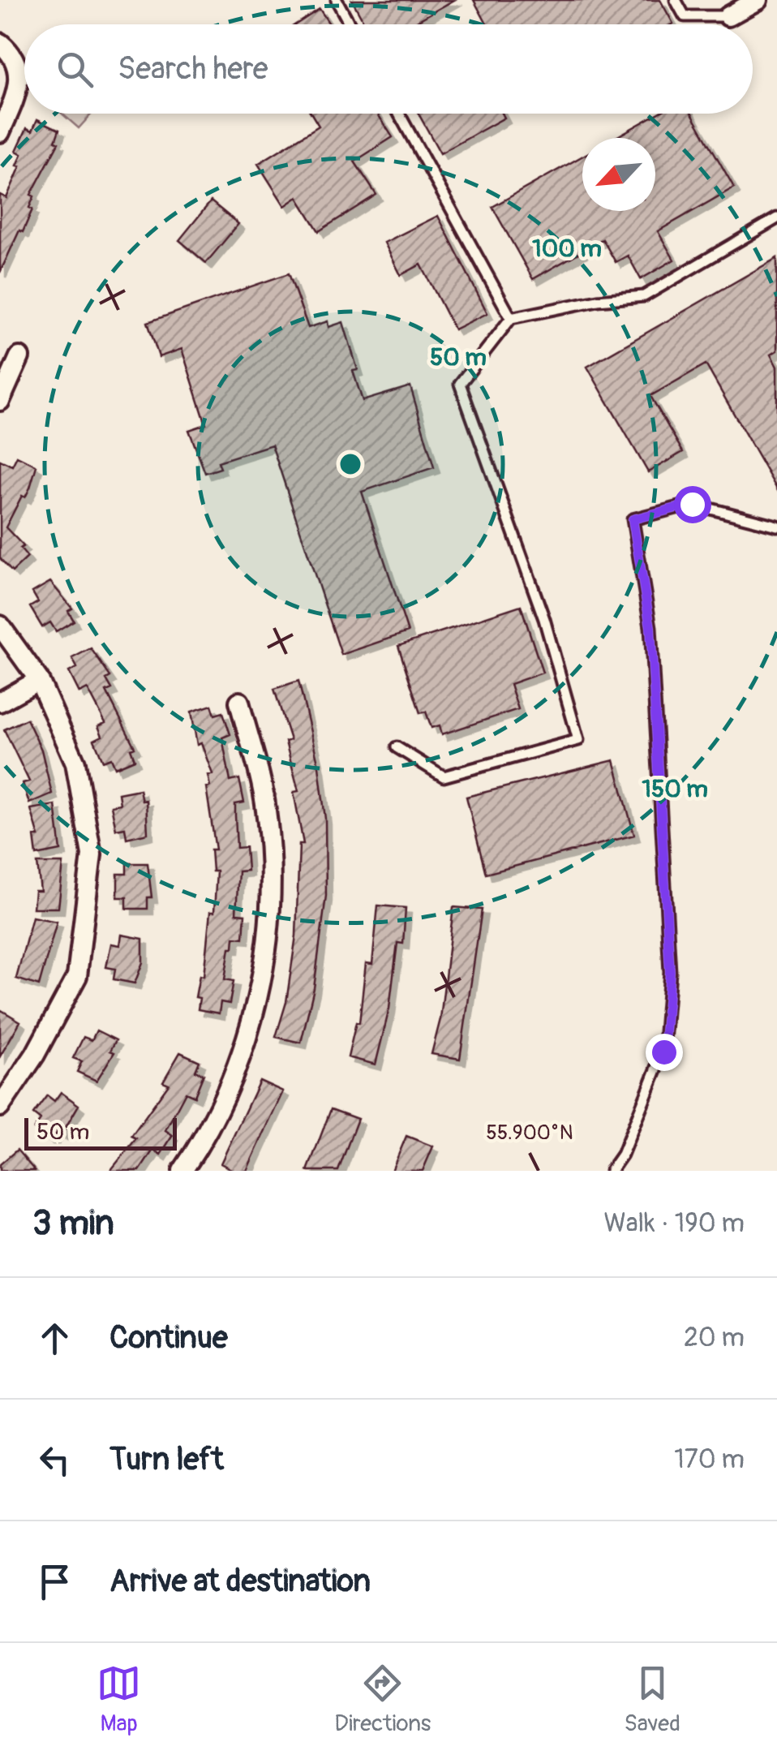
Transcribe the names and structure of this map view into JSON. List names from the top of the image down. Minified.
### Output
{"scale_bar":"50 m","north":"bottom left","page":{"search":"Search here","scale":"50 m","heading":["3 min","Walk · 190 m"],"list":[["Continue","20 m"],["Turn left","170 m"],"Arrive at destination"],"nav":["Map","Directions","Saved"]},"coordinates":["55.900°N"],"rings":["100 m","50 m","150 m"]}
